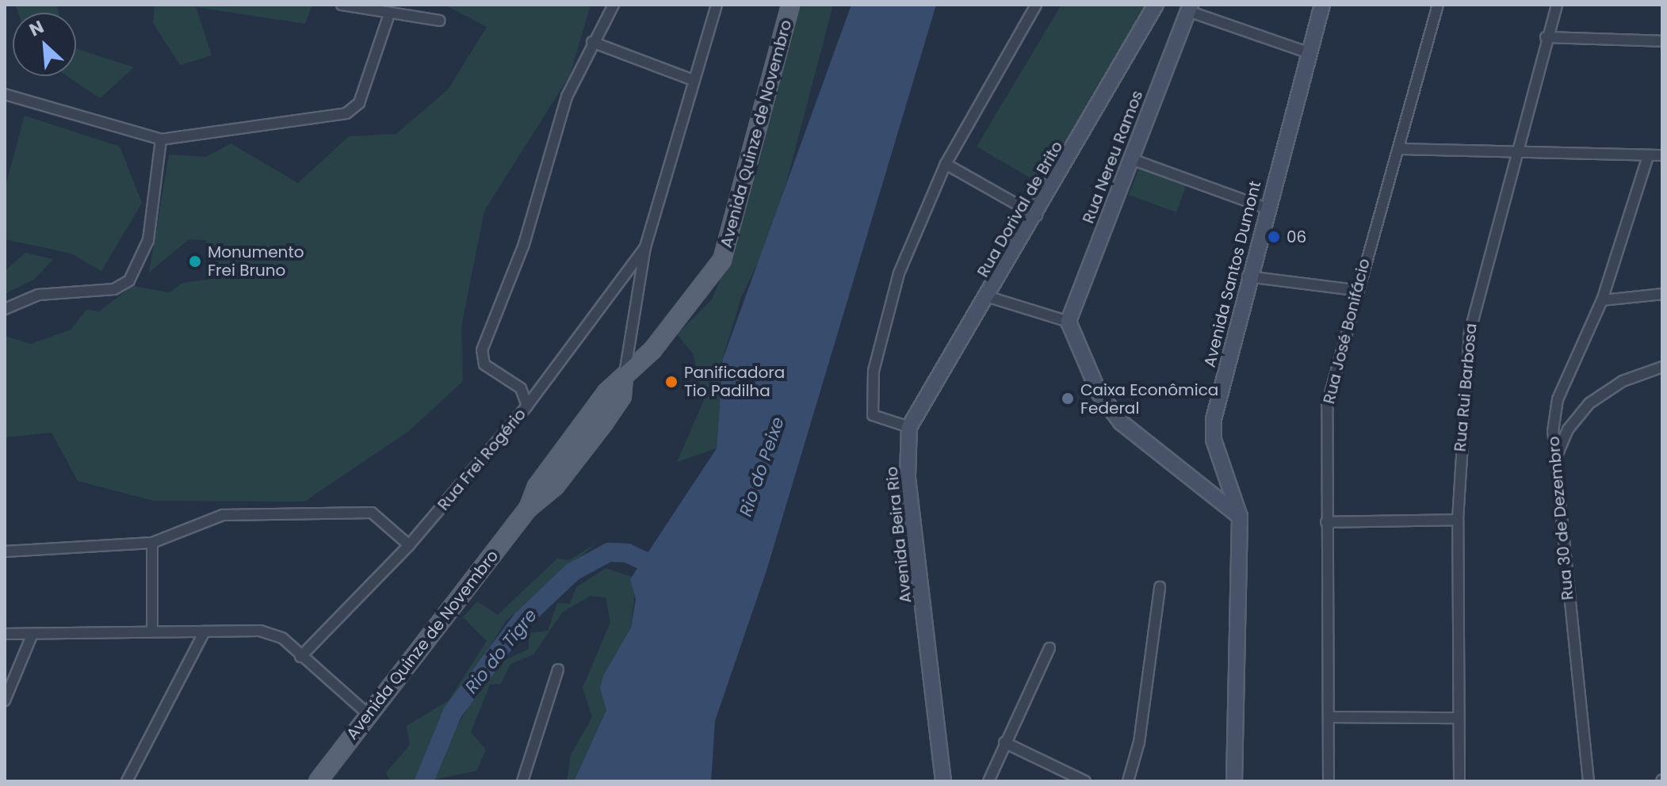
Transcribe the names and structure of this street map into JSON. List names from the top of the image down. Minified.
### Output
{"streets":{"main road":["Avenida Quinze de Novembro"],"street":["Rua Nereu Ramos","Rua Dorival de Brito","Avenida Santos Dumont","Rua José Bonifácio","Rua Rui Barbosa","Rua Frei Rogério","Rua 30 de Dezembro","Avenida Beira Rio"]},"crossings":[["Avenida Quinze de Novembro","Rua Frei Rogério"],["Rua Dorival de Brito","Avenida Beira Rio"]],"water":["Rio do Peixe","Rio do Tigre"],"places":["06","Monumento Frei Bruno","Panificadora Tio Padilha","Caixa Econômica Federal"],"north":"top left"}
